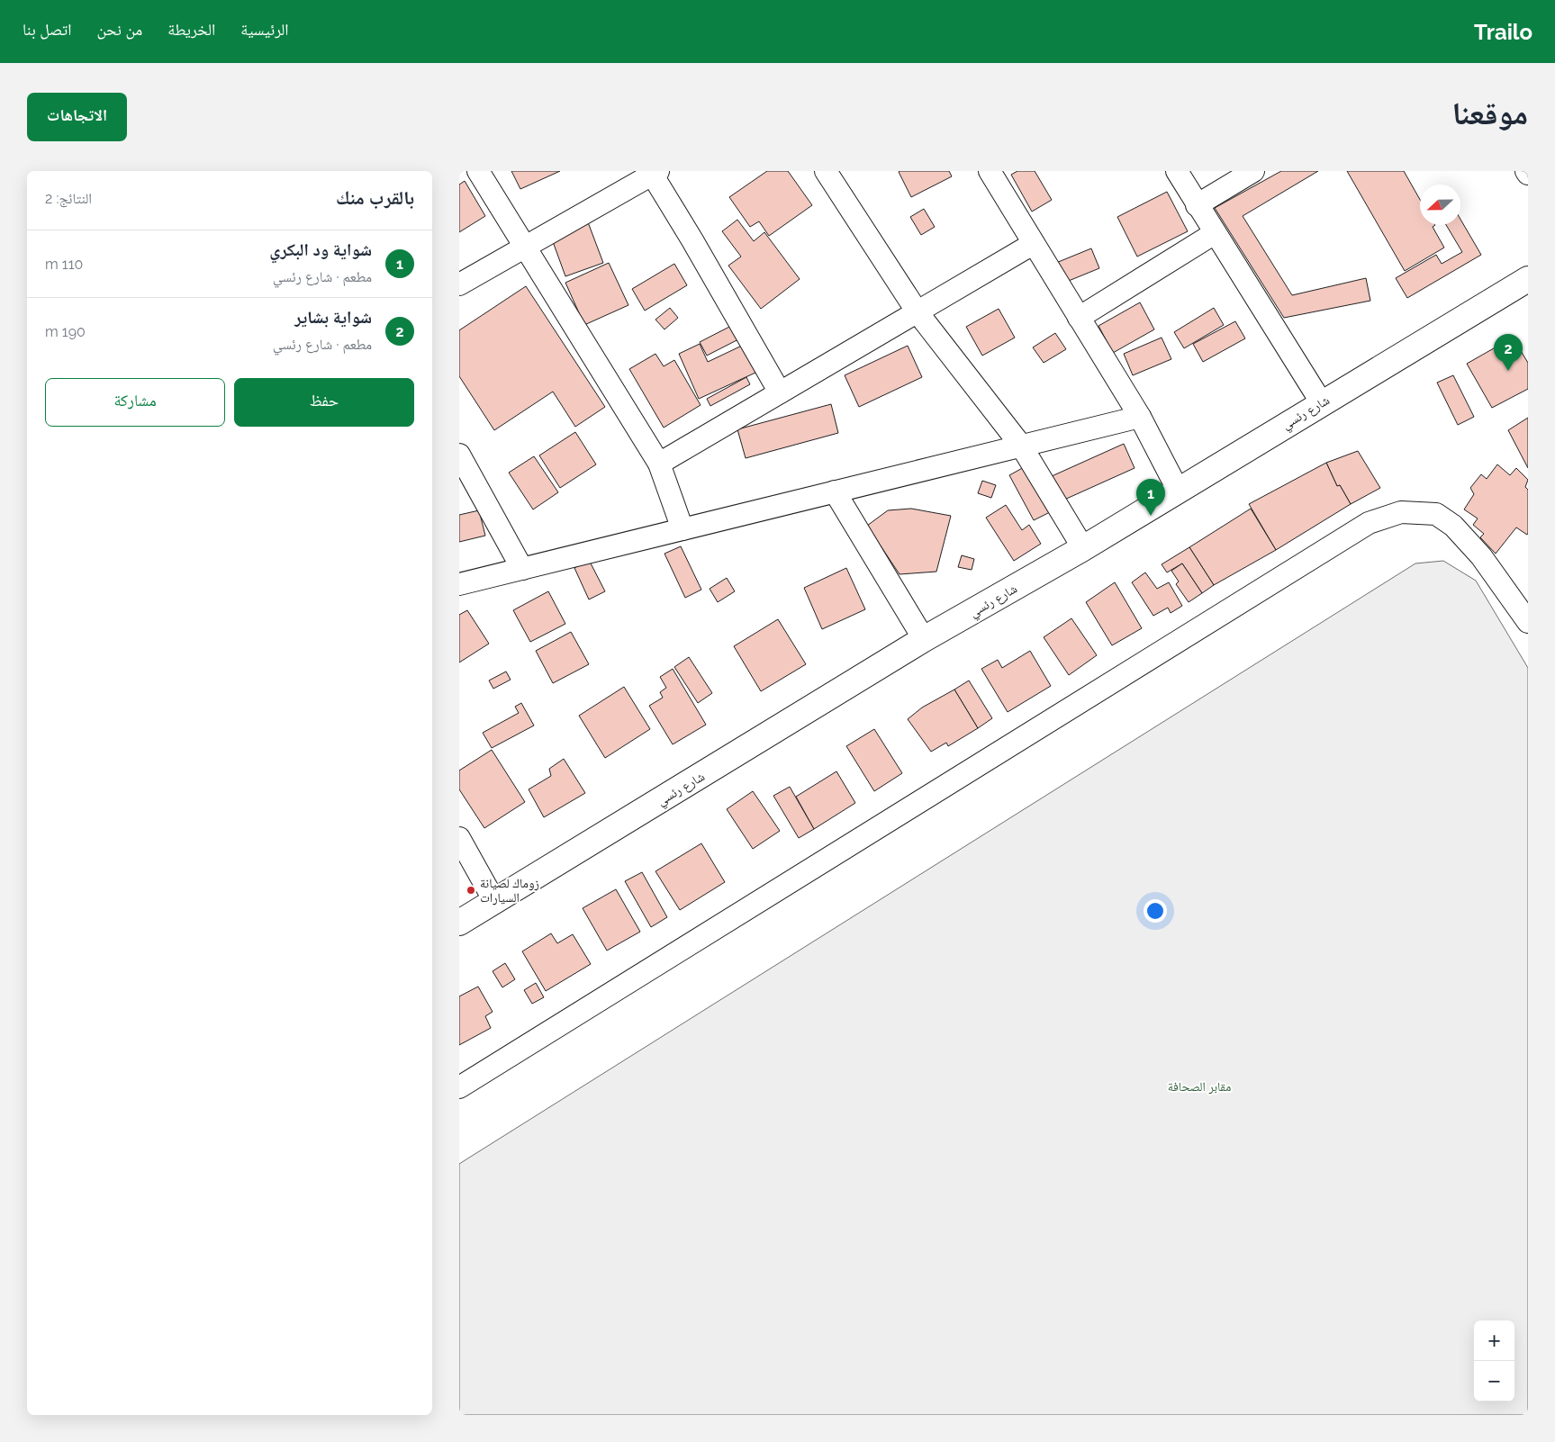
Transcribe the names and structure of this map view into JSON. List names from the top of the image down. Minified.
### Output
{"streets":{"street":["شارع رئسي"]},"parks":["مقابر الصحافة"],"places":["زوماك لصيانة السيارات"],"north":"left","page":{"header":"Trailo","nav":["الرئيسية","الخريطة","من نحن","اتصل بنا"],"title":"موقعنا","buttons":["الاتجاهات",["حفظ","مشاركة"]],"heading":["بالقرب منك","النتائج: 2"],"list":[{"mark":"1","name":"شواية ود البكري","note":"مطعم · شارع رئسي","value":"110 m"},{"mark":"2","name":"شواية بشاير","note":"مطعم · شارع رئسي","value":"190 m"}],"pins":["2","1"],"map_buttons":["+","−"]}}
